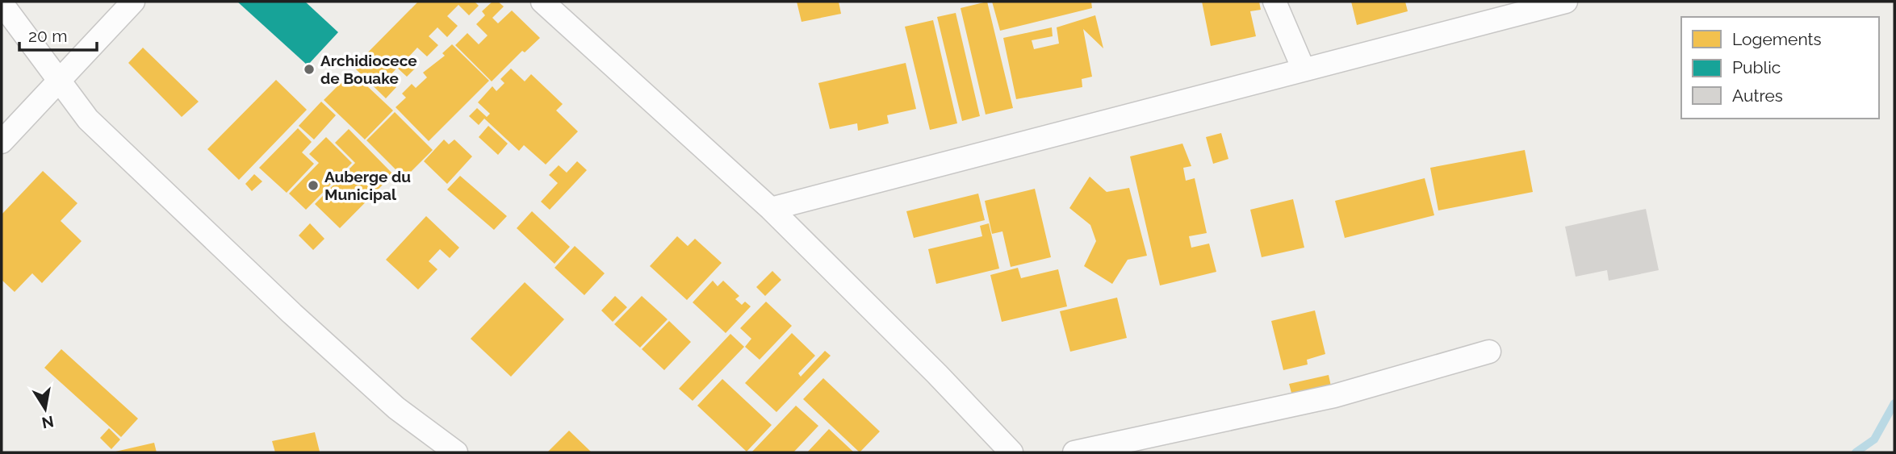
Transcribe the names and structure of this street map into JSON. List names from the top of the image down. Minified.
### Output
{"places":["Archidiocece de Bouake","Auberge du Municipal"],"legend":["Logements","Public","Autres"],"scale_bar":"20 m","north":"bottom"}
